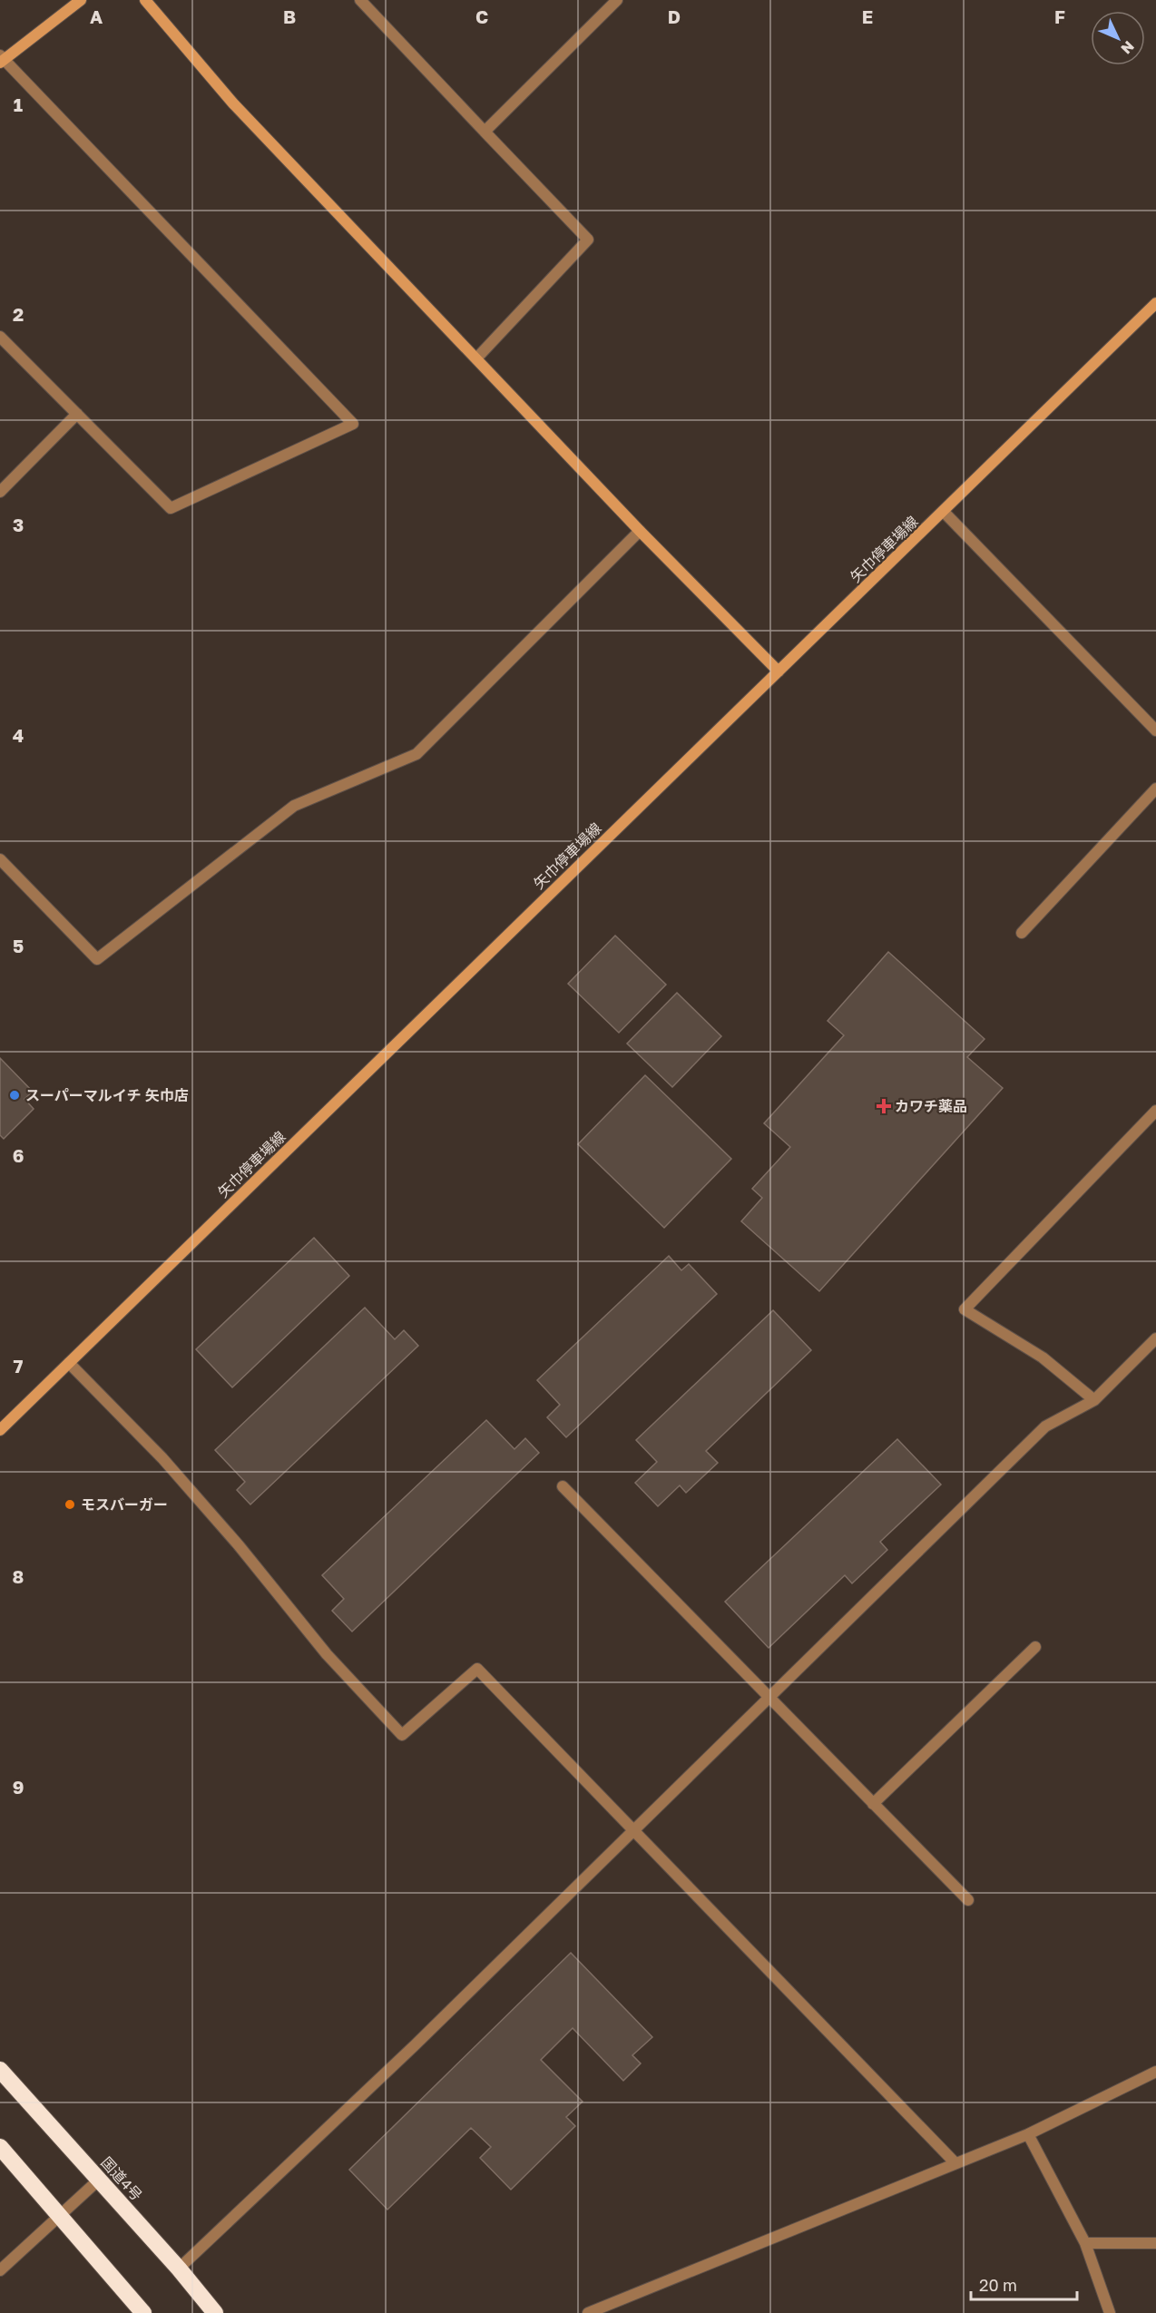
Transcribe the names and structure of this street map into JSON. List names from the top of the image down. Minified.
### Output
{"streets":{"highway":["国道4号"],"main road":["矢巾停車場線"]},"places":{"other":["スーパーマルイチ 矢巾店","モスバーガー"],"health":["カワチ薬品"]},"scale_bar":"20 m","north":"bottom right","grid":{"columns":["A","B","C","D","E","F"],"rows":["1","2","3","4","5","6","7","8","9"]}}
